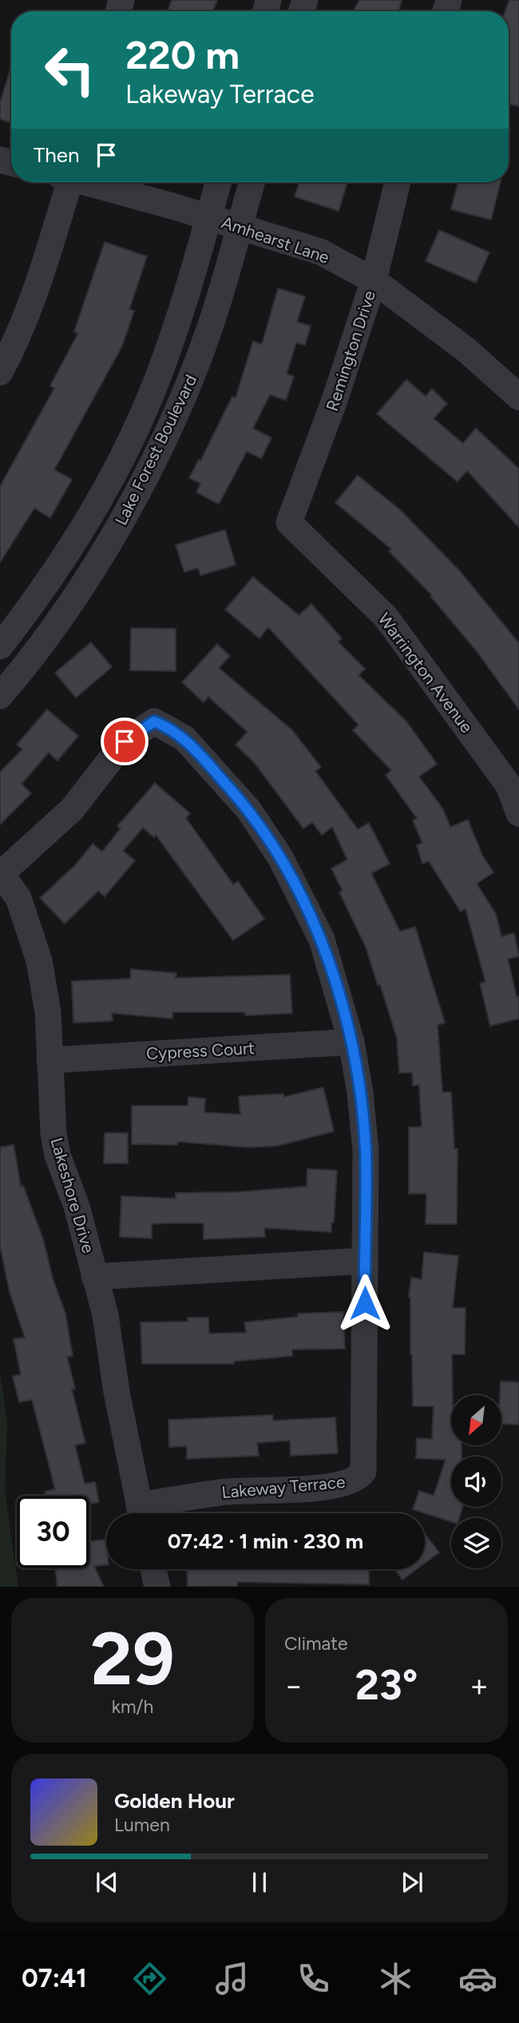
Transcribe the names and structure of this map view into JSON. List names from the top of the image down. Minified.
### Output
{"streets":{"street":["Amhearst Lane","Remington Drive","Lake Forest Boulevard","Warrington Avenue","Cypress Court","Lakeshore Drive","Lakeway Terrace"]},"crossings":[["Amhearst Lane","Remington Drive"],["Amhearst Lane","Lake Forest Boulevard"],["Remington Drive","Warrington Avenue"],["Cypress Court","Lakeshore Drive"],["Cypress Court","Lakeway Terrace"],["Lakeshore Drive","Lakeway Terrace"]],"north":"bottom left","page":{"turn":["220 m","Lakeway Terrace"],"then":"Then","limit":"30","trip":"07:42 · 1 min · 230 m","tile":[["29","km/h"],"Climate"],"heat":["−","23°","+"],"song":["Golden Hour","Lumen"],"tabs":"07:41"}}
